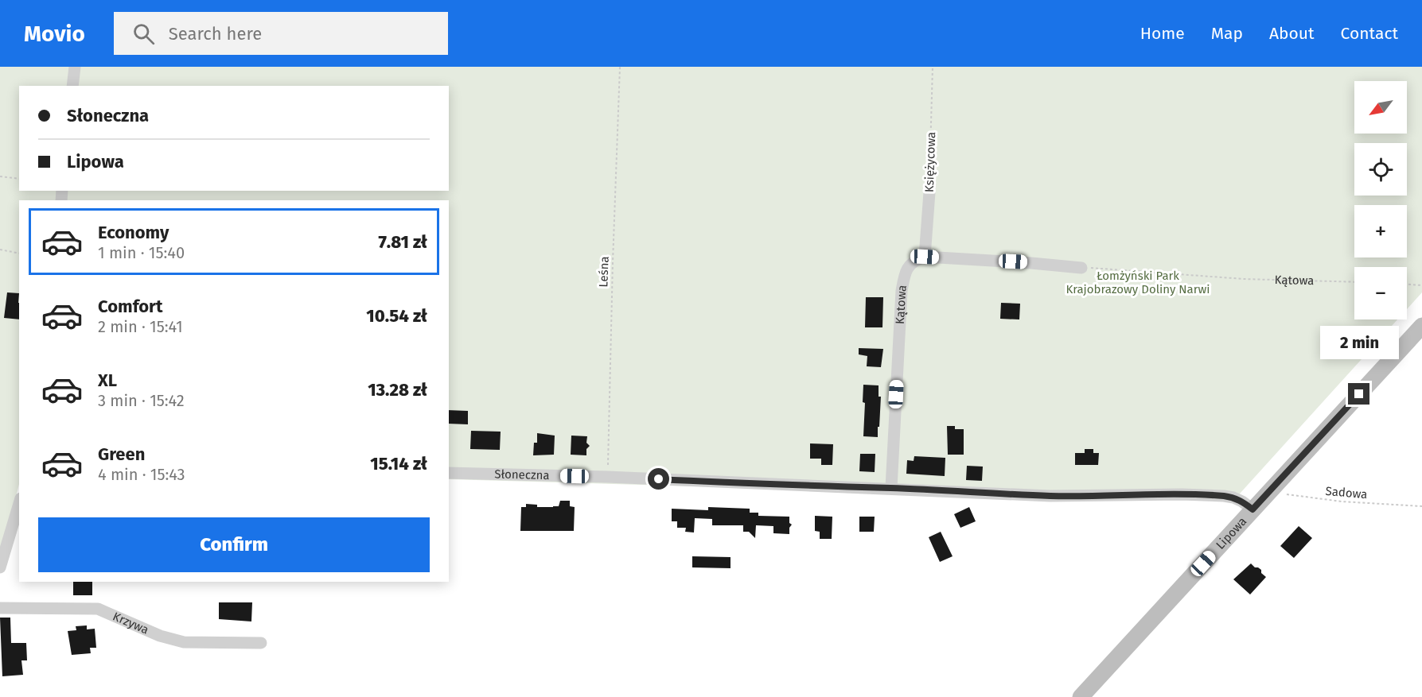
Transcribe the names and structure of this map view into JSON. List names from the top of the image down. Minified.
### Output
{"streets":{"main road":["Lipowa"],"street":["Księżycowa","Kątowa","Słoneczna","Krzywa"],"path":["Leśna","Sadowa"]},"crossings":[["Księżycowa","Kątowa"],["Leśna","Słoneczna"],["Kątowa","Słoneczna"],["Słoneczna","Lipowa"],["Sadowa","Lipowa"]],"parks":["Łomżyński Park Krajobrazowy Doliny Narwi"],"north":"bottom left","page":{"header":"Movio","search":"Search here","nav":["Home","Map","About","Contact"],"map_buttons":["+","−"],"banner":["Słoneczna","Lipowa"],"list":[{"name":"Economy","note":"1 min · 15:40","value":"7.81 zł"},{"name":"Comfort","note":"2 min · 15:41","value":"10.54 zł"},{"name":"XL","note":"3 min · 15:42","value":"13.28 zł"},{"name":"Green","note":"4 min · 15:43","value":"15.14 zł"}],"bubble":"2 min","buttons":"Confirm"}}
